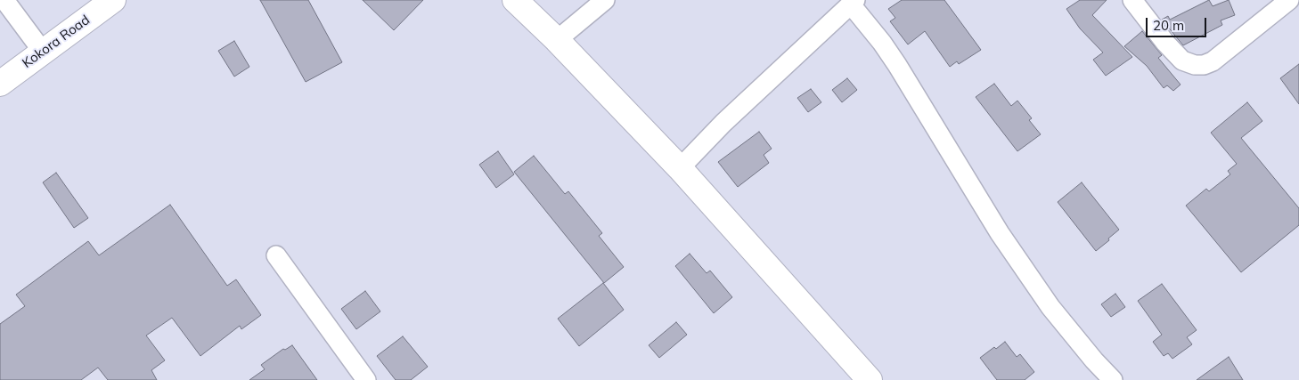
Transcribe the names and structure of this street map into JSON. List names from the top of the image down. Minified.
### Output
{"streets":{"street":["Kokora Road"]},"scale_bar":"20 m"}
